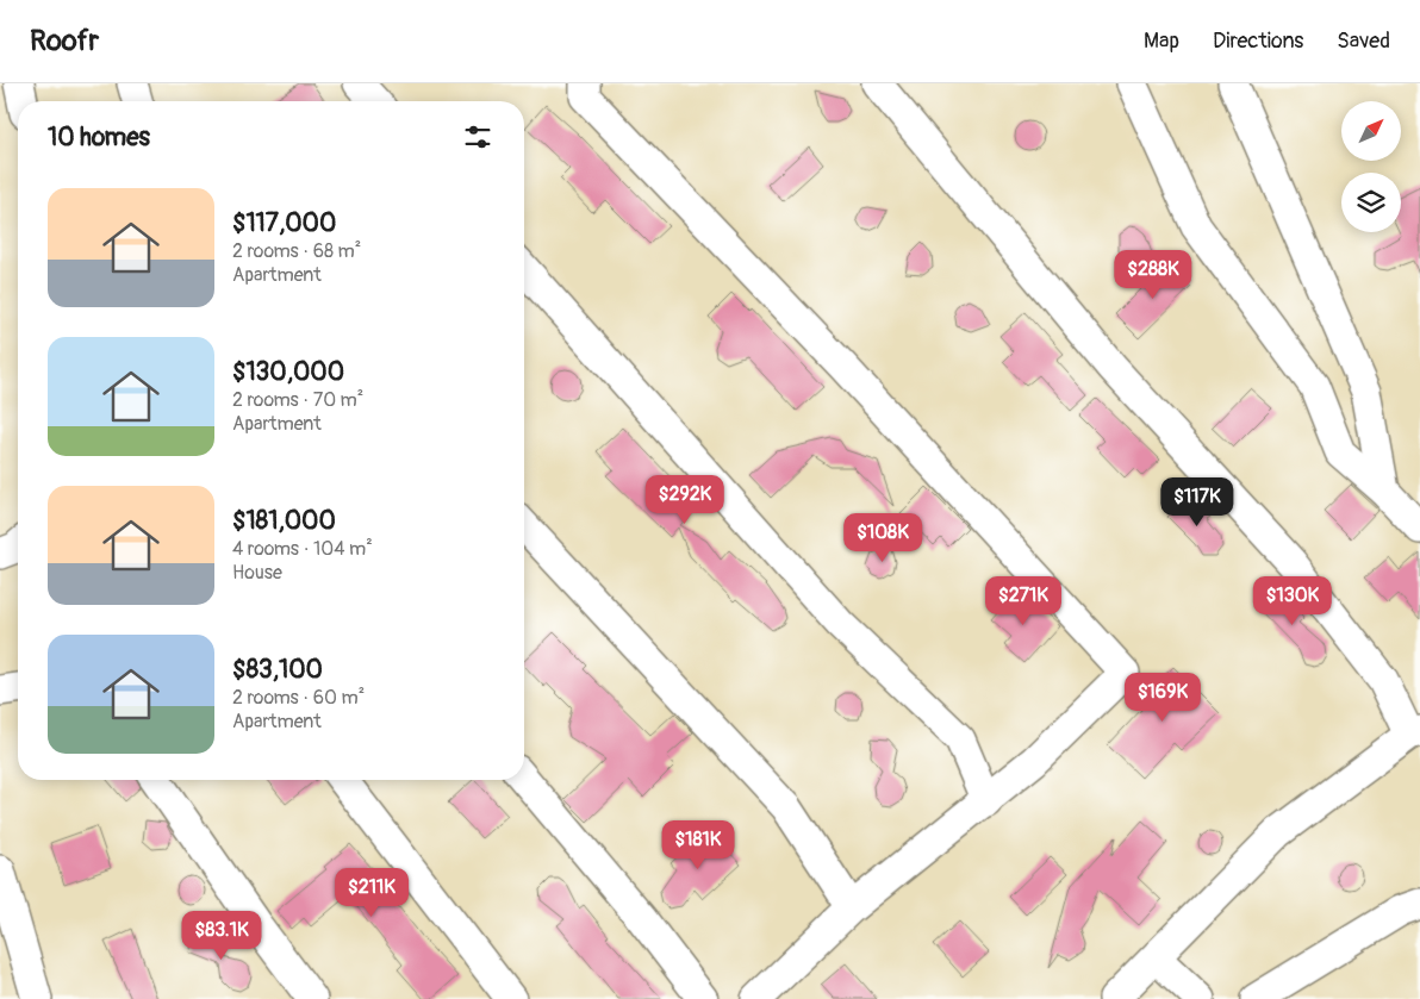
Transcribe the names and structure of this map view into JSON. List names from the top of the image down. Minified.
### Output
{"north":"top right","page":{"header":"Roofr","nav":["Map","Directions","Saved"],"heading":"10 homes","list":[{"name":"$117,000","note":"2 rooms · 68 m² · Apartment"},{"name":"$130,000","note":"2 rooms · 70 m² · Apartment"},{"name":"$181,000","note":"4 rooms · 104 m² · House"},{"name":"$83,100","note":"2 rooms · 60 m² · Apartment"}],"price":["$288K","$292K","$117K","$108K","$271K","$130K","$169K","$181K","$211K","$83.1K"]}}
